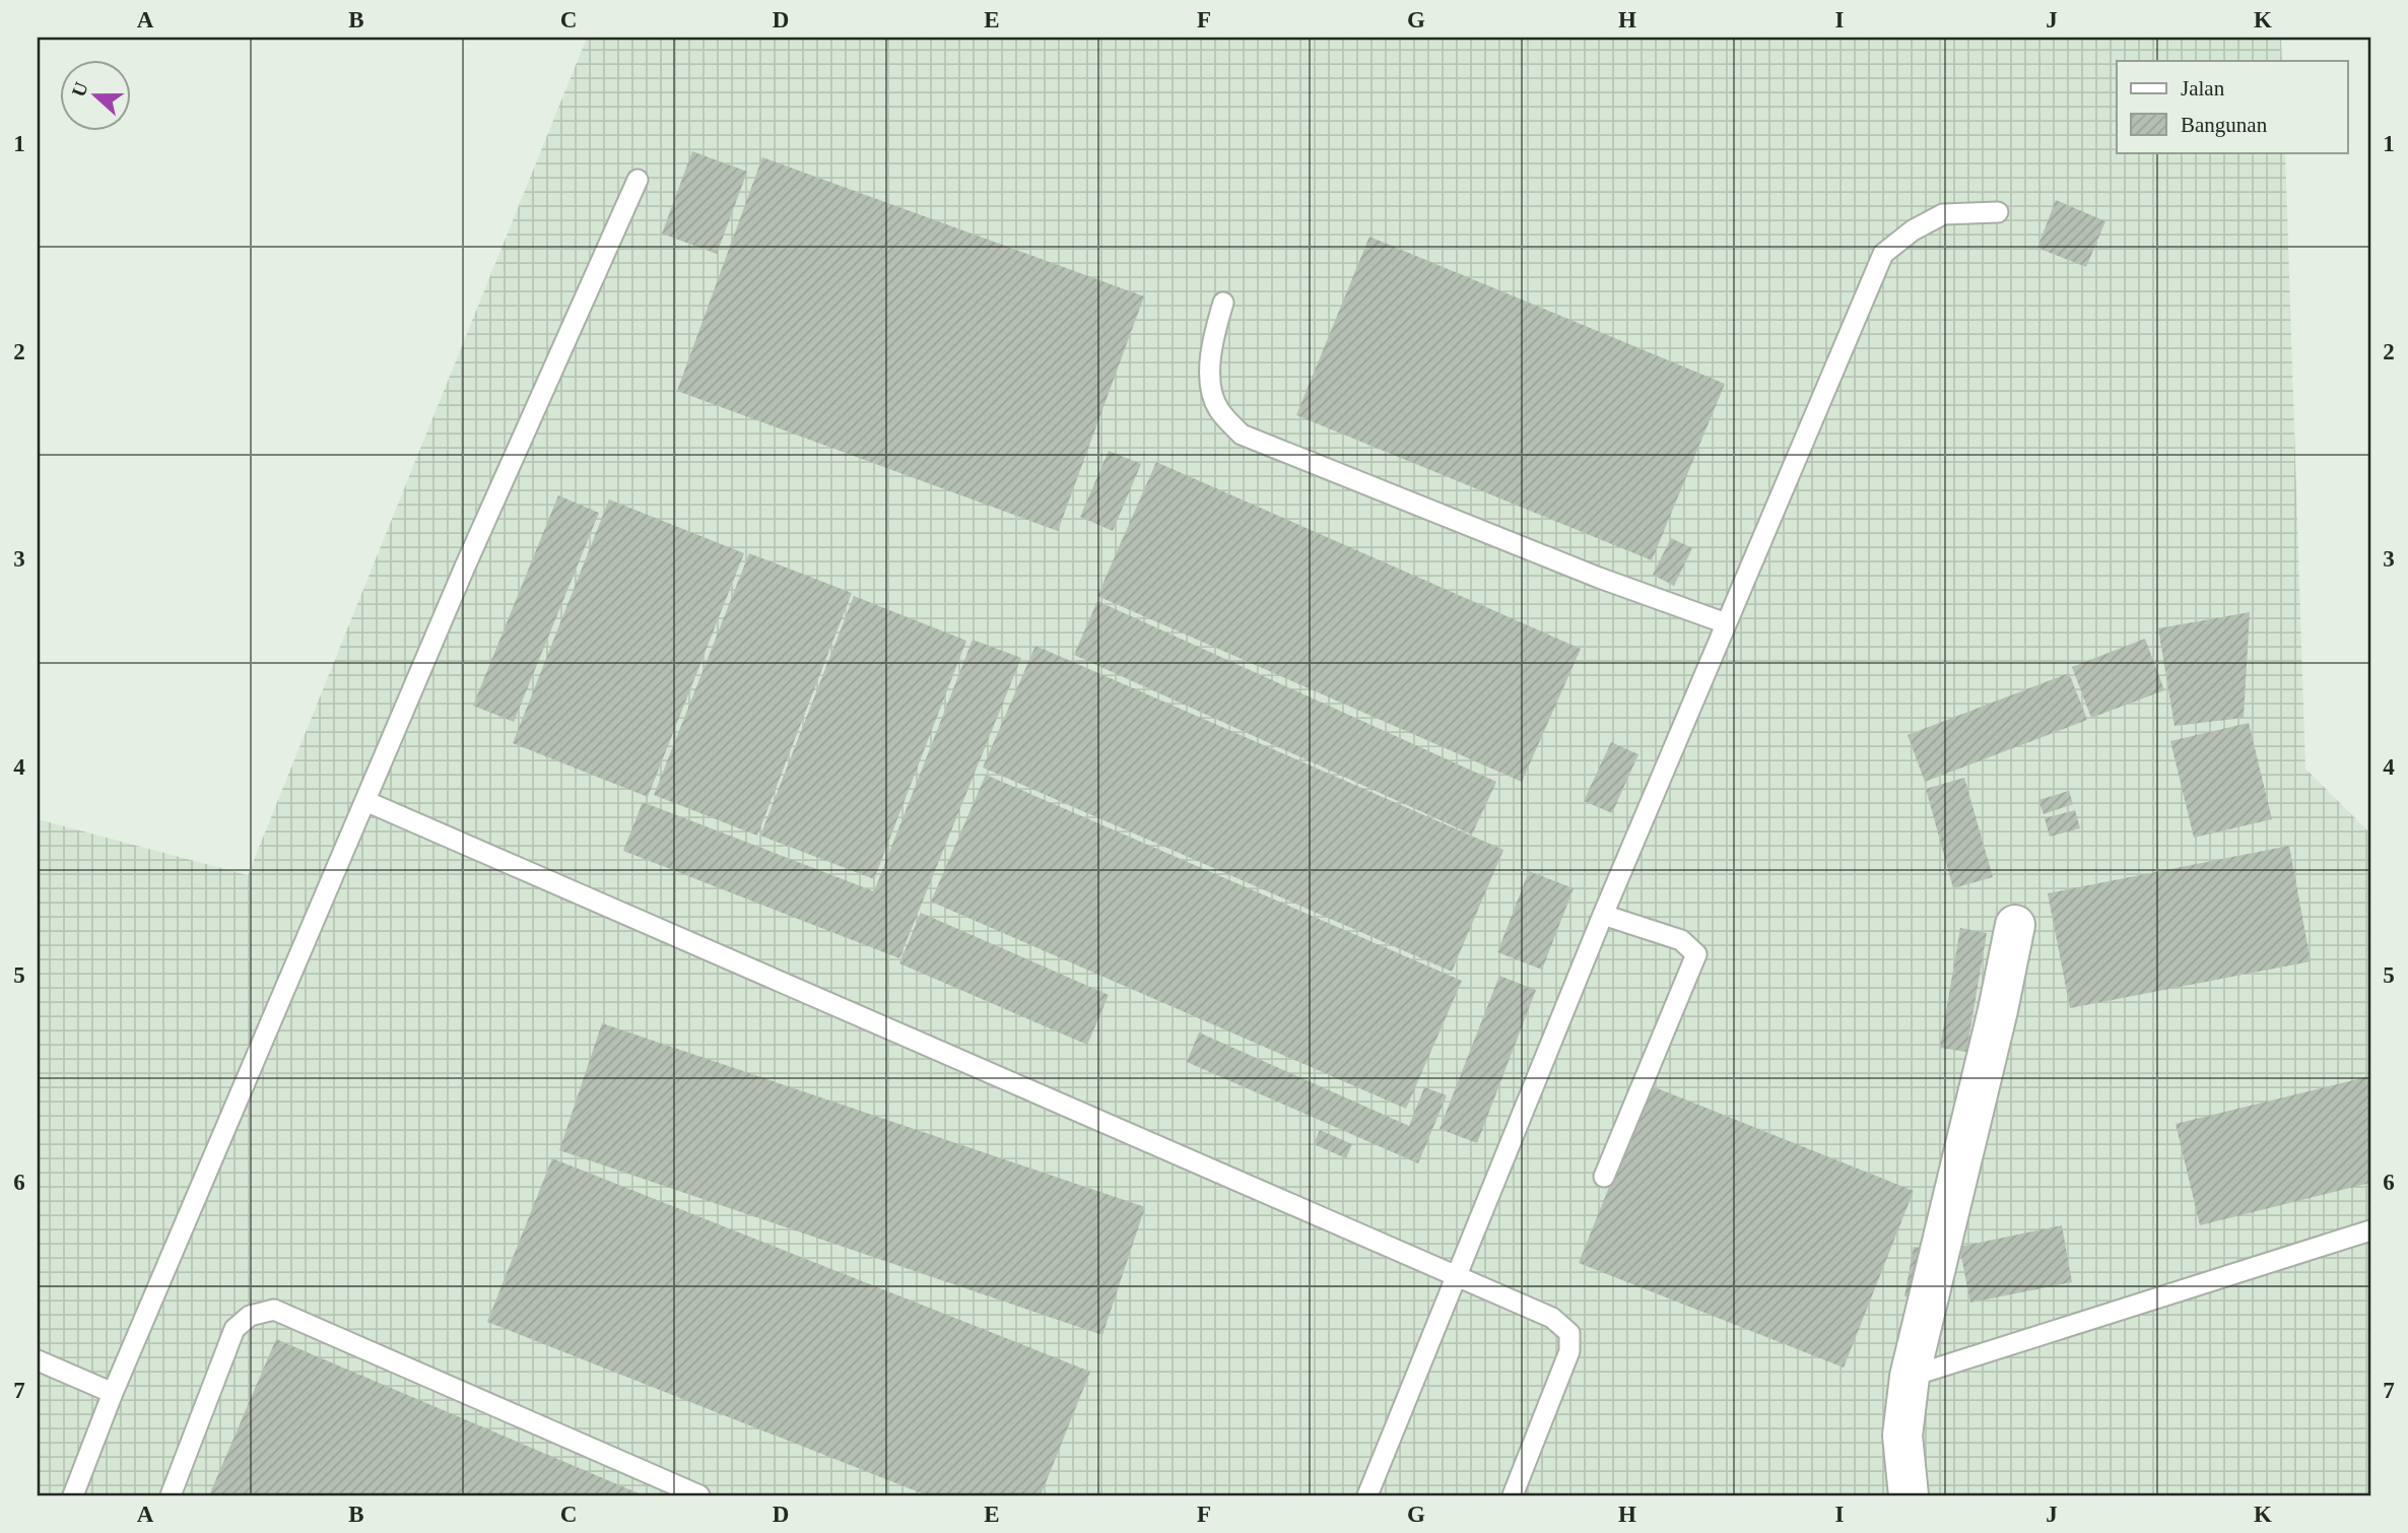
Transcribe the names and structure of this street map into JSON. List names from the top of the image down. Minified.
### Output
{"legend":["Jalan","Bangunan"],"north":"left","grid":{"columns":["A","B","C","D","E","F","G","H","I","J","K"],"rows":["1","2","3","4","5","6","7"]}}
